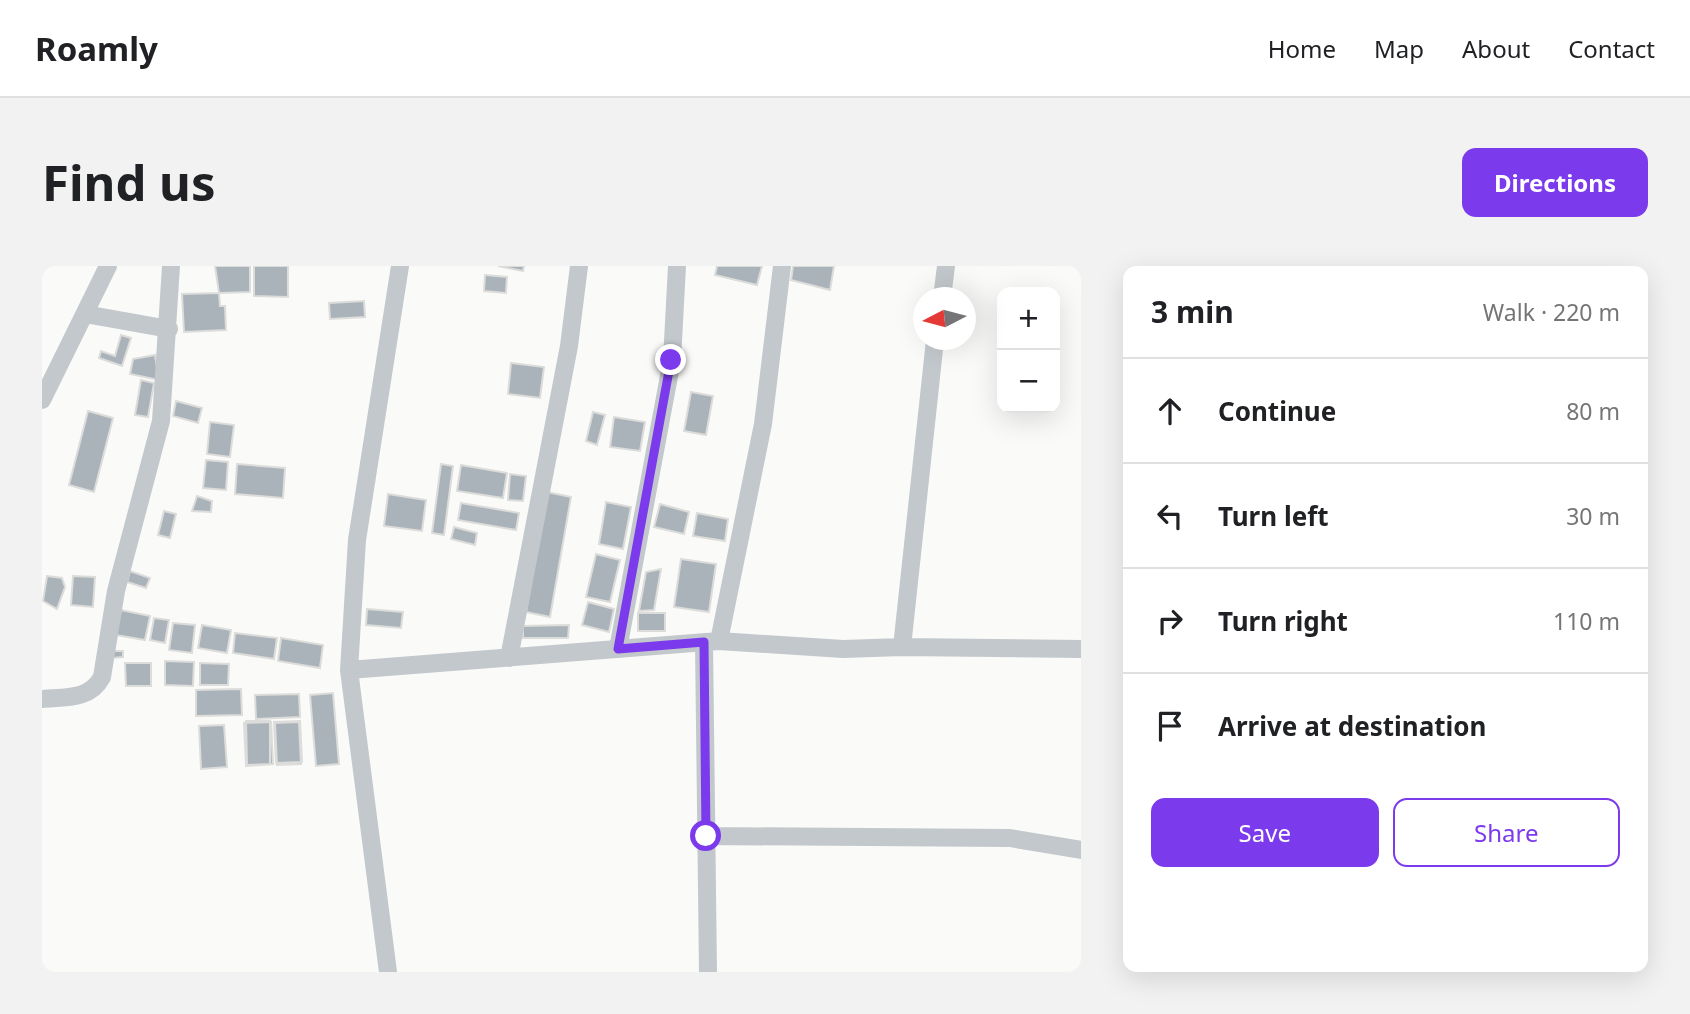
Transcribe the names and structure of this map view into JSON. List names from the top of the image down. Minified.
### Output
{"north":"left","page":{"header":"Roamly","nav":["Home","Map","About","Contact"],"buttons":["Directions",["Save","Share"]],"title":"Find us","heading":["3 min","Walk · 220 m"],"map_buttons":["+","−"],"list":[["Continue","80 m"],["Turn left","30 m"],["Turn right","110 m"],"Arrive at destination"]}}
